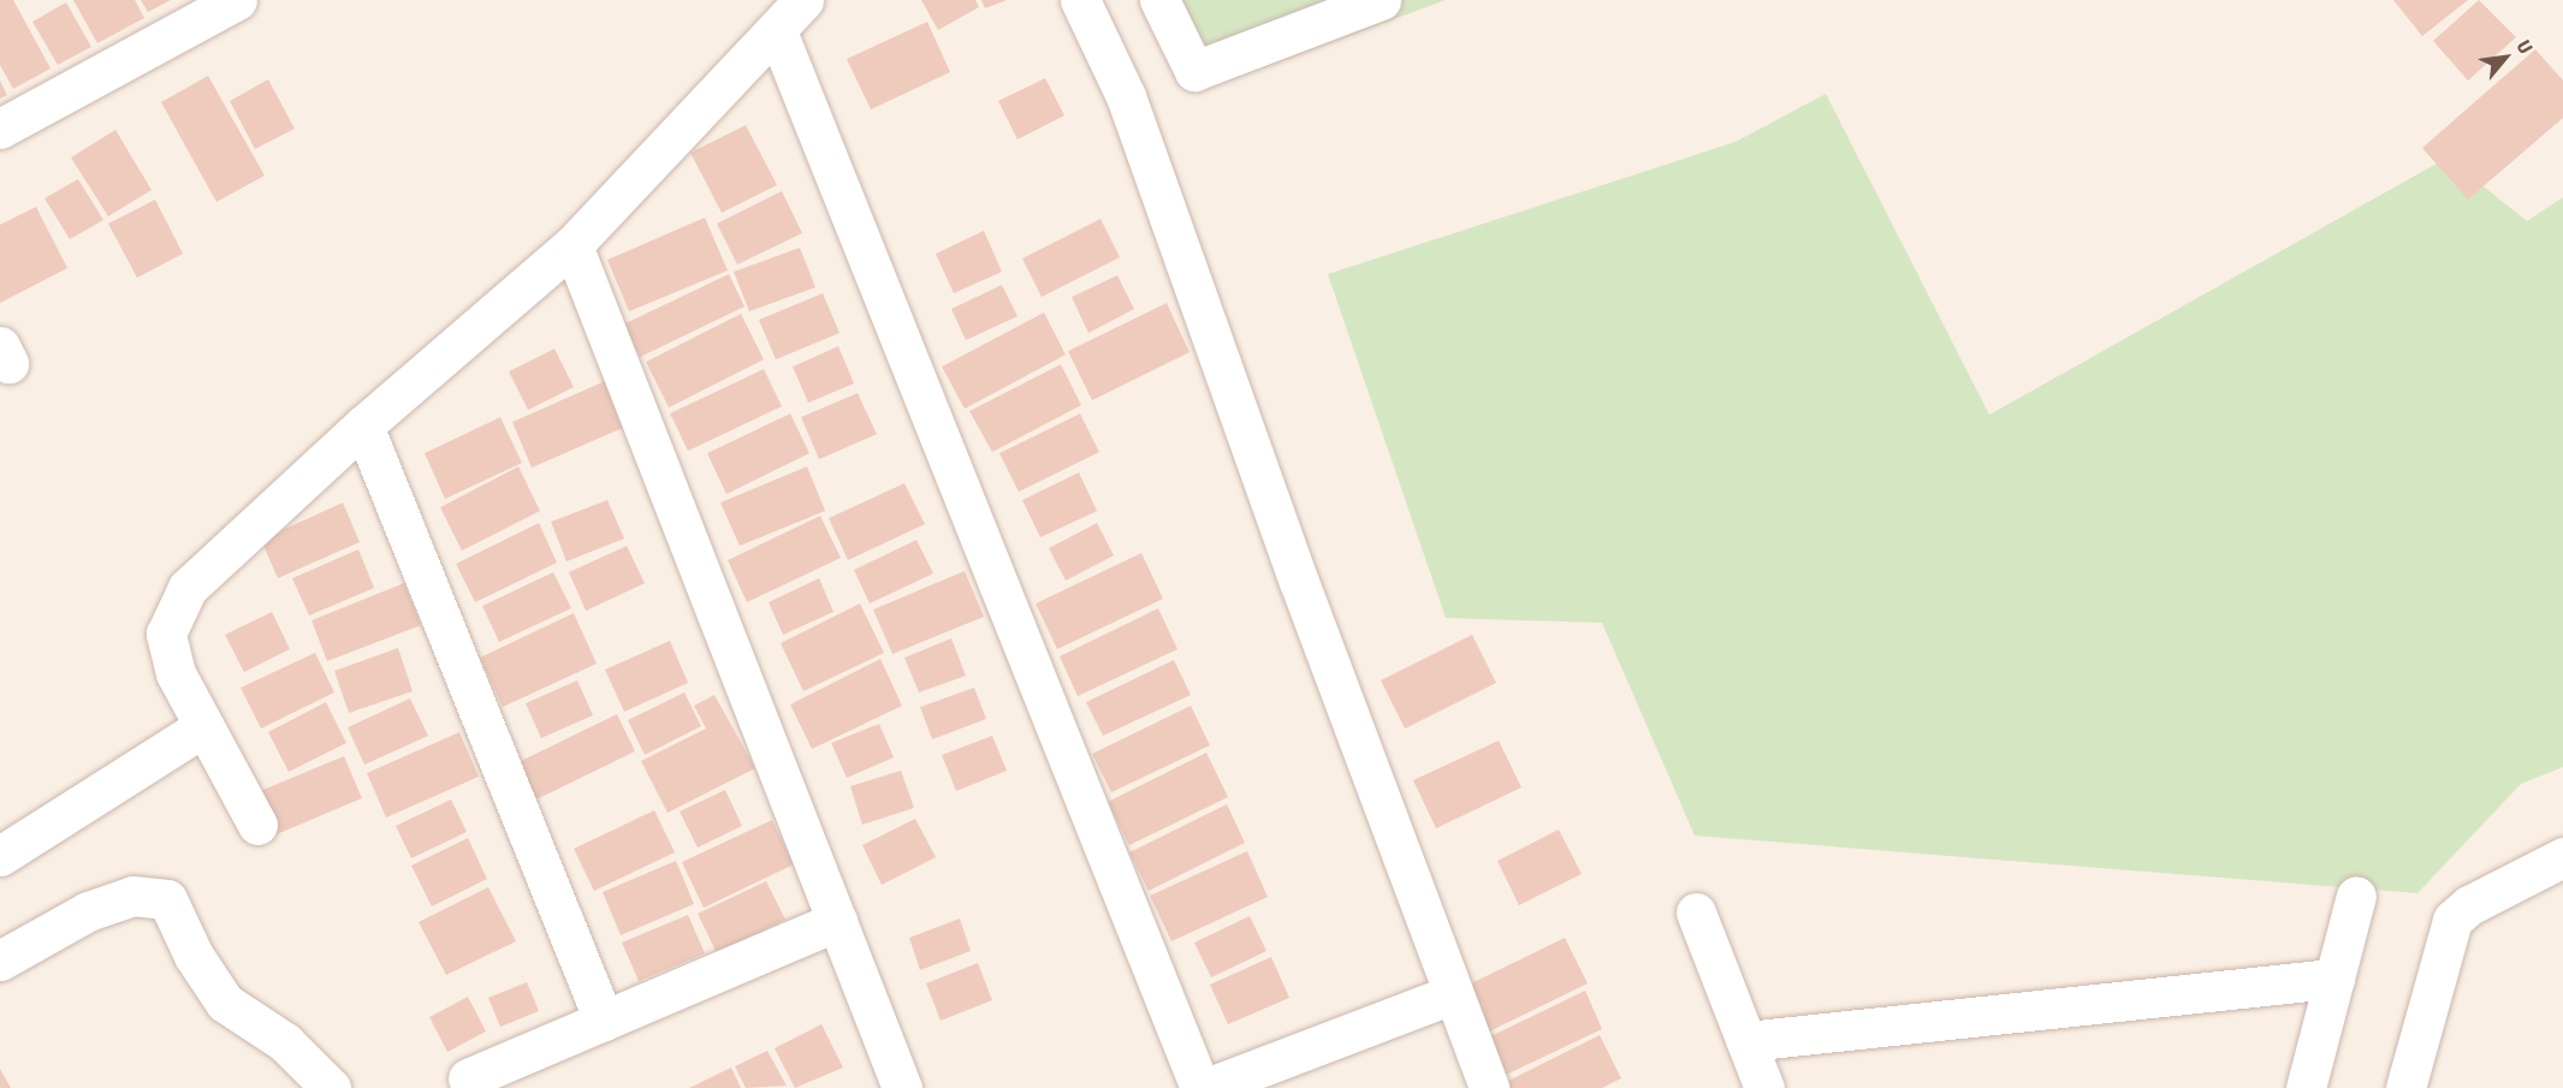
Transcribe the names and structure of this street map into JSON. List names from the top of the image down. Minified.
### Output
{"north":"top right"}
